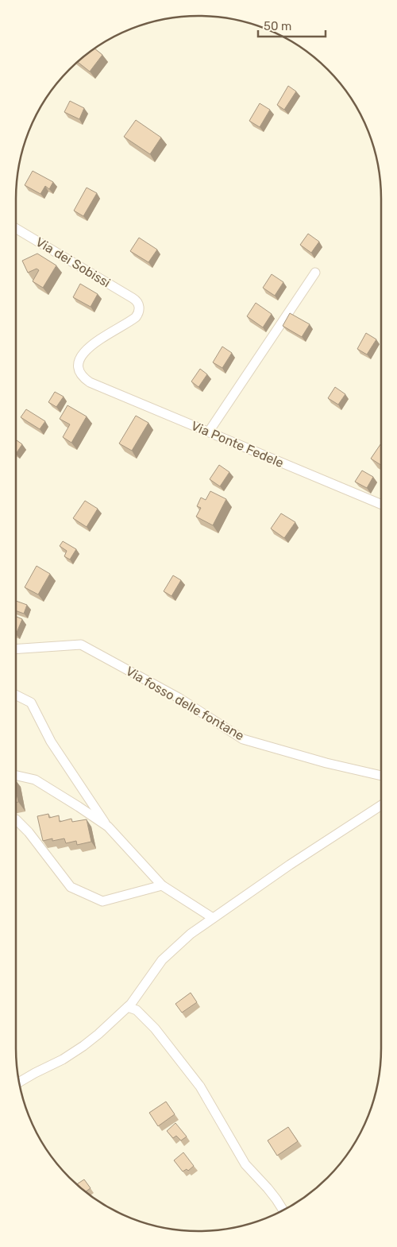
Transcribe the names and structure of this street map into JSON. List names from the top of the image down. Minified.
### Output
{"streets":{"street":["Via dei Sobissi","Via Ponte Fedele","Via fosso delle fontane"]},"crossings":[["Via dei Sobissi","Via Ponte Fedele"]],"scale_bar":"50 m"}
